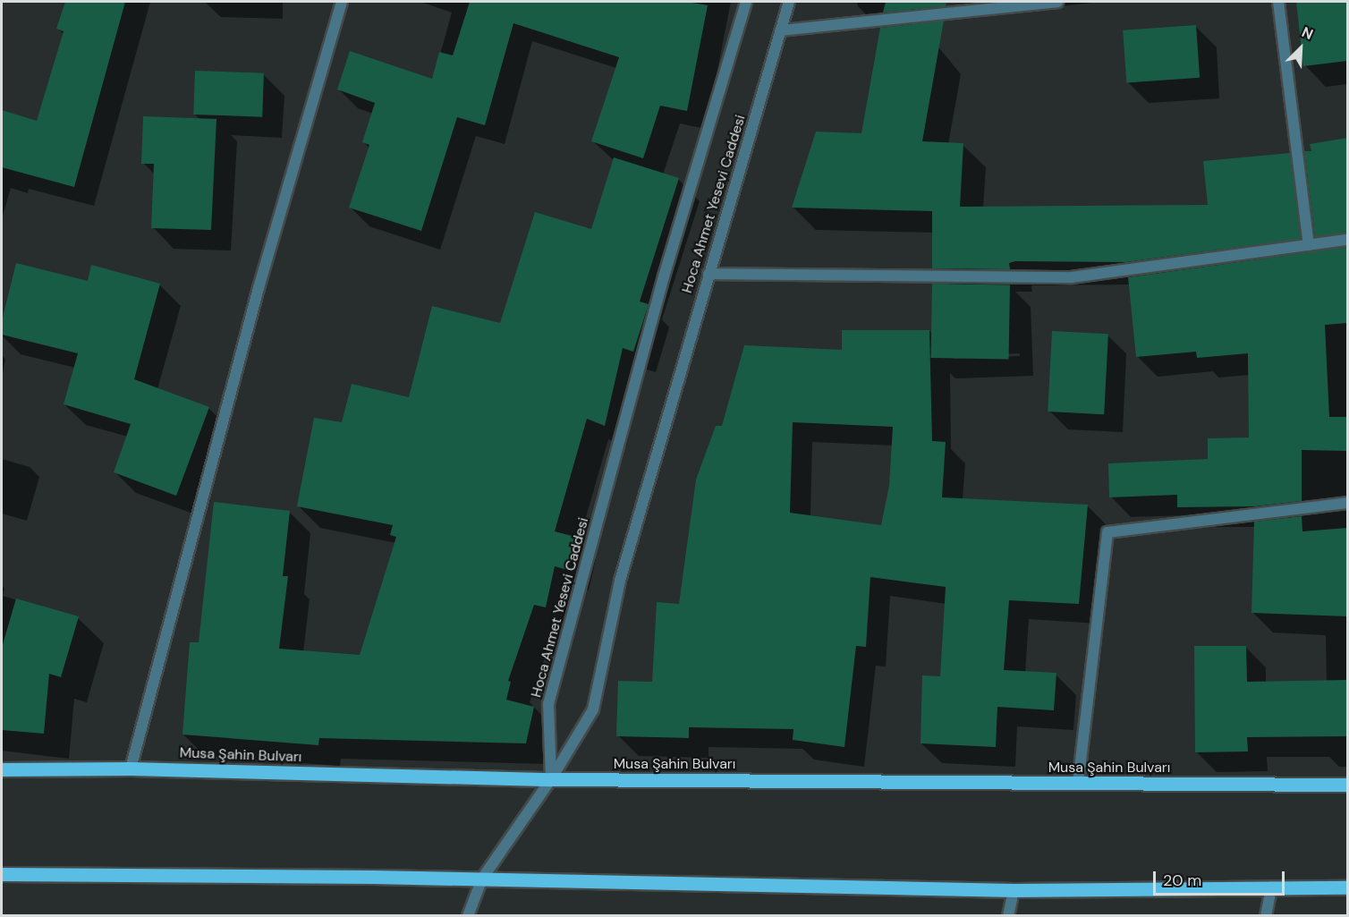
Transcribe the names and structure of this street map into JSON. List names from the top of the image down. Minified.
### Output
{"streets":{"main road":["Musa Şahin Bulvarı"],"street":["Hoca Ahmet Yesevi Caddesi"]},"crossings":[["Hoca Ahmet Yesevi Caddesi","Musa Şahin Bulvarı"]],"scale_bar":"20 m","north":"top right"}
